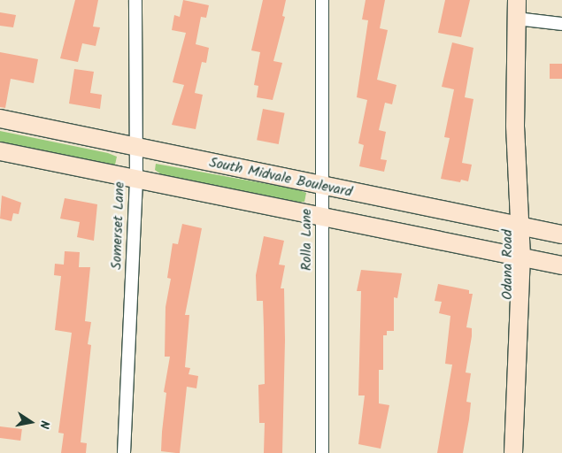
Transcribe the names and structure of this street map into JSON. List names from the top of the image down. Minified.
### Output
{"streets":{"main road":["South Midvale Boulevard","Odana Road"],"street":["Somerset Lane","Rolla Lane"]},"crossings":[["South Midvale Boulevard","Somerset Lane"],["South Midvale Boulevard","Rolla Lane"],["South Midvale Boulevard","Odana Road"]],"north":"right"}
